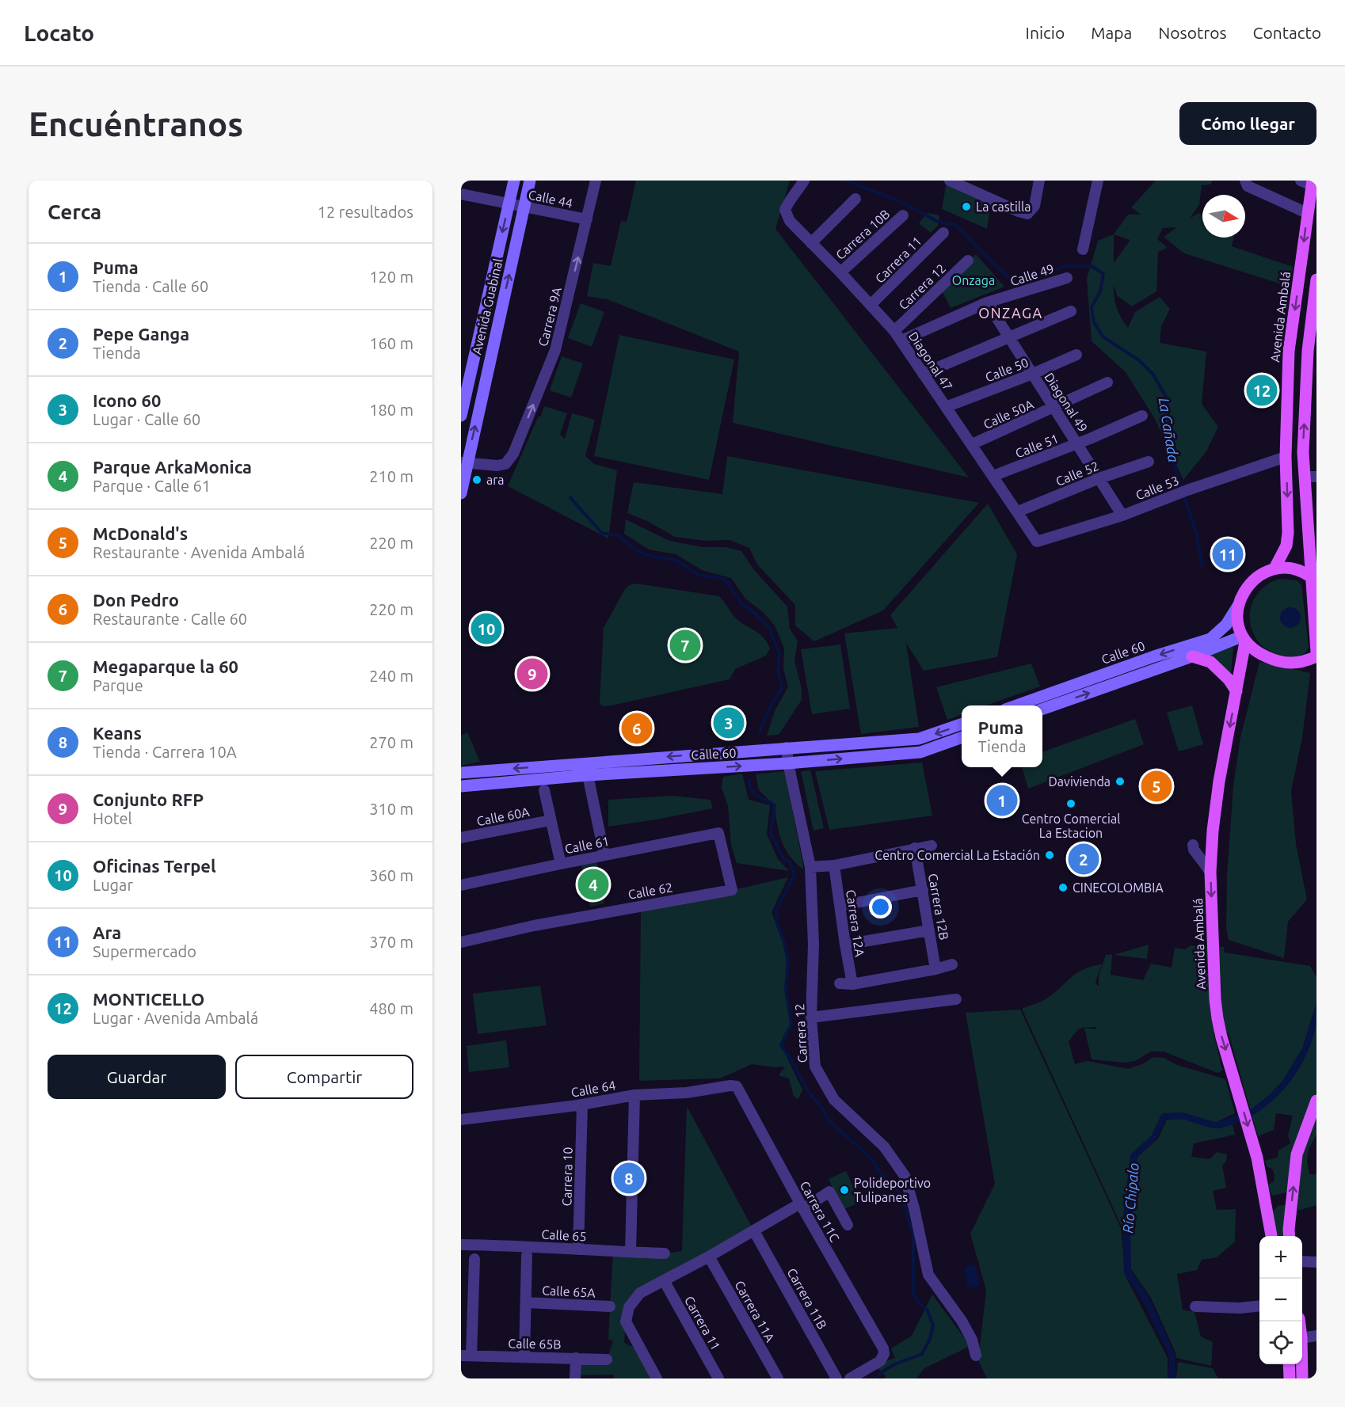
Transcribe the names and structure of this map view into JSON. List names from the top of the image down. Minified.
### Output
{"streets":{"main road":["Avenida Guabinal","Avenida Ambalá","Calle 60"],"street":["Calle 44","Carrera 10B","Carrera 11","Calle 49","Carrera 12","Carrera 9A","Diagonal 47","Calle 50","Diagonal 49","Calle 50A","Calle 51","Calle 52","Calle 53","Calle 60A","Calle 61","Calle 62","Carrera 12B","Carrera 12A","Calle 64","Carrera 10","Carrera 11C","Calle 65","Calle 65A","Carrera 11B","Carrera 11A","Calle 65B"]},"crossings":[["Calle 44","Avenida Guabinal"],["Calle 44","Carrera 9A"],["Carrera 10B","Diagonal 47"],["Carrera 11","Diagonal 47"],["Calle 49","Diagonal 47"],["Calle 49","Diagonal 49"],["Carrera 12","Diagonal 47"],["Carrera 12","Calle 60"],["Avenida Guabinal","Carrera 9A"],["Avenida Ambalá","Calle 53"],["Avenida Ambalá","Calle 60"],["Diagonal 47","Calle 50"],["Diagonal 47","Calle 50A"],["Diagonal 47","Calle 51"],["Diagonal 47","Calle 52"],["Diagonal 47","Calle 53"],["Calle 50","Diagonal 49"],["Diagonal 49","Calle 50A"],["Diagonal 49","Calle 51"],["Diagonal 49","Calle 52"],["Diagonal 49","Calle 53"],["Calle 61","Calle 62"],["Calle 64","Carrera 10"],["Calle 64","Carrera 11C"],["Carrera 10","Calle 65"]],"one_way":["Carrera 9A"],"districts":["ONZAGA"],"water":["La Cañada","Río Chipalo"],"parks":["Onzaga"],"places":["La castilla","ara","Davivienda","Centro Comercial La Estacion","Centro Comercial La Estación","CINECOLOMBIA","Polideportivo Tulipanes"],"north":"right","page":{"header":"Locato","nav":["Inicio","Mapa","Nosotros","Contacto"],"buttons":["Cómo llegar",["Guardar","Compartir"]],"title":"Encuéntranos","heading":["Cerca","12 resultados"],"list":[{"mark":"1","name":"Puma","note":"Tienda · Calle 60","value":"120 m"},{"mark":"2","name":"Pepe Ganga","note":"Tienda","value":"160 m"},{"mark":"3","name":"Icono 60","note":"Lugar · Calle 60","value":"180 m"},{"mark":"4","name":"Parque ArkaMonica","note":"Parque · Calle 61","value":"210 m"},{"mark":"5","name":"McDonald's","note":"Restaurante · Avenida Ambalá","value":"220 m"},{"mark":"6","name":"Don Pedro","note":"Restaurante · Calle 60","value":"220 m"},{"mark":"7","name":"Megaparque la 60","note":"Parque","value":"240 m"},{"mark":"8","name":"Keans","note":"Tienda · Carrera 10A","value":"270 m"},{"mark":"9","name":"Conjunto RFP","note":"Hotel","value":"310 m"},{"mark":"10","name":"Oficinas Terpel","note":"Lugar","value":"360 m"},{"mark":"11","name":"Ara","note":"Supermercado","value":"370 m"},{"mark":"12","name":"MONTICELLO","note":"Lugar · Avenida Ambalá","value":"480 m"}],"pins":["12","11","10","7","9","3","6","5","1","2","4","8"],"popup":["Puma","Tienda"],"map_buttons":["+","−"]}}
